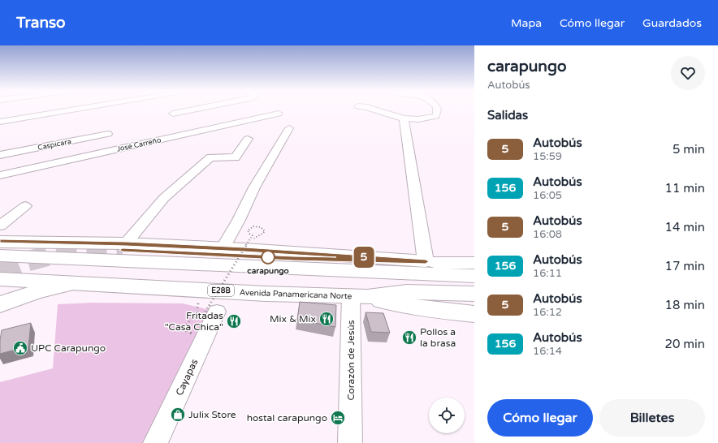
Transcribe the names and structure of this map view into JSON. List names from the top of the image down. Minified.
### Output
{"streets":{"main road":["E28B","Avenida Panamericana Norte"],"street":["Caspicara","José Carreño","Corazón de Jesús","Cayapas"]},"crossings":[["Avenida Panamericana Norte","Corazón de Jesús"]],"places":{"other":["carapungo"],"restaurant":["Mix & Mix","Fritadas \"Casa Chica\"","Pollos a la brasa"],"public building":["UPC Carapungo"],"shop":["Julix Store"],"hotel":["hostal carapungo"]},"lines":["bus line 5"],"page":{"header":"Transo","nav":["Mapa","Cómo llegar","Guardados"],"on_map":"5","heading":[["carapungo","Autobús"],"Salidas"],"list":[{"mark":"5","name":"Autobús","note":"15:59","value":"5 min"},{"mark":"156","name":"Autobús","note":"16:05","value":"11 min"},{"mark":"5","name":"Autobús","note":"16:08","value":"14 min"},{"mark":"156","name":"Autobús","note":"16:11","value":"17 min"},{"mark":"5","name":"Autobús","note":"16:12","value":"18 min"},{"mark":"156","name":"Autobús","note":"16:14","value":"20 min"}],"buttons":["Cómo llegar","Billetes"]}}
